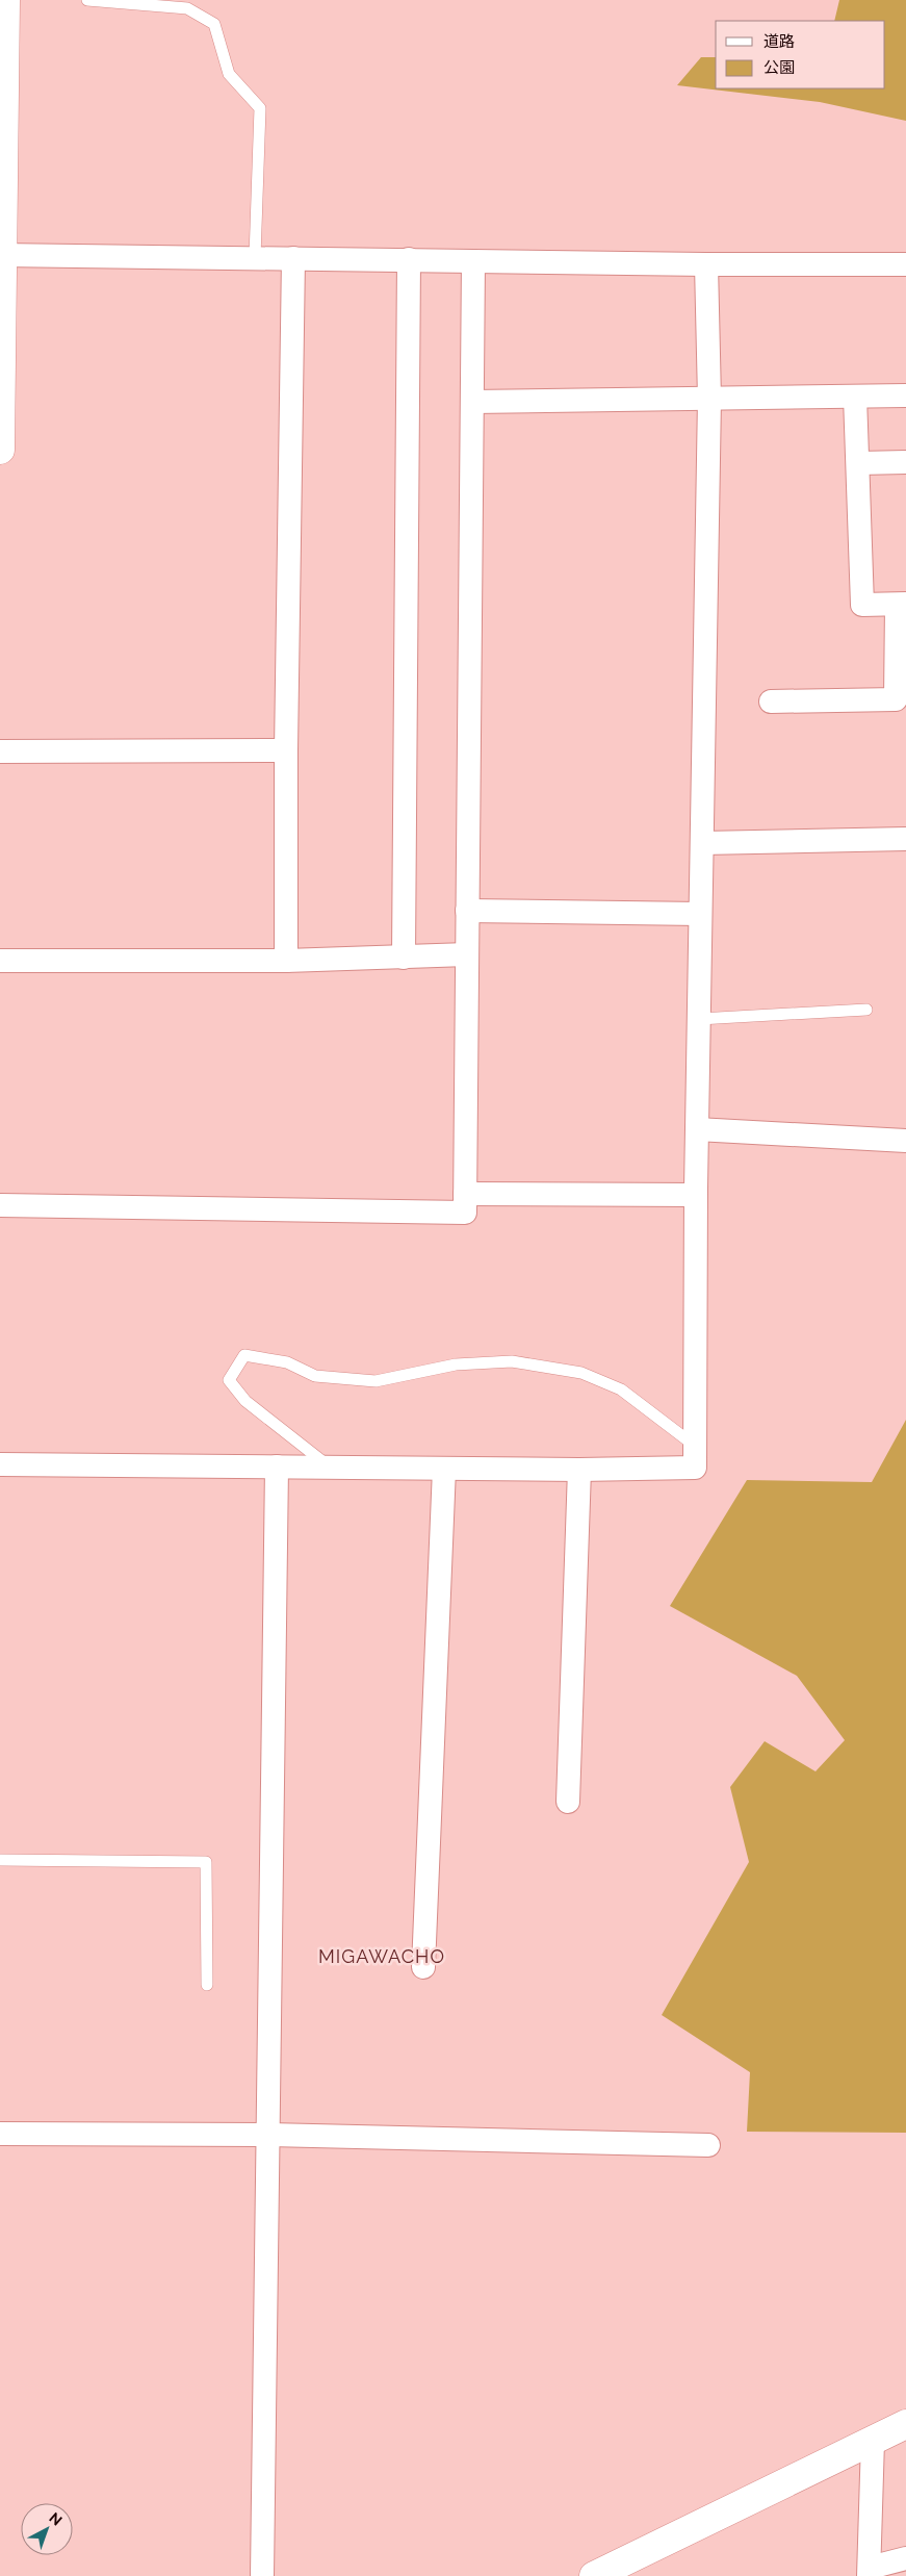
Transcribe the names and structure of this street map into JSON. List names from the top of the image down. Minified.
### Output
{"districts":["MIGAWACHO"],"legend":["道路","公園"],"north":"top right"}
